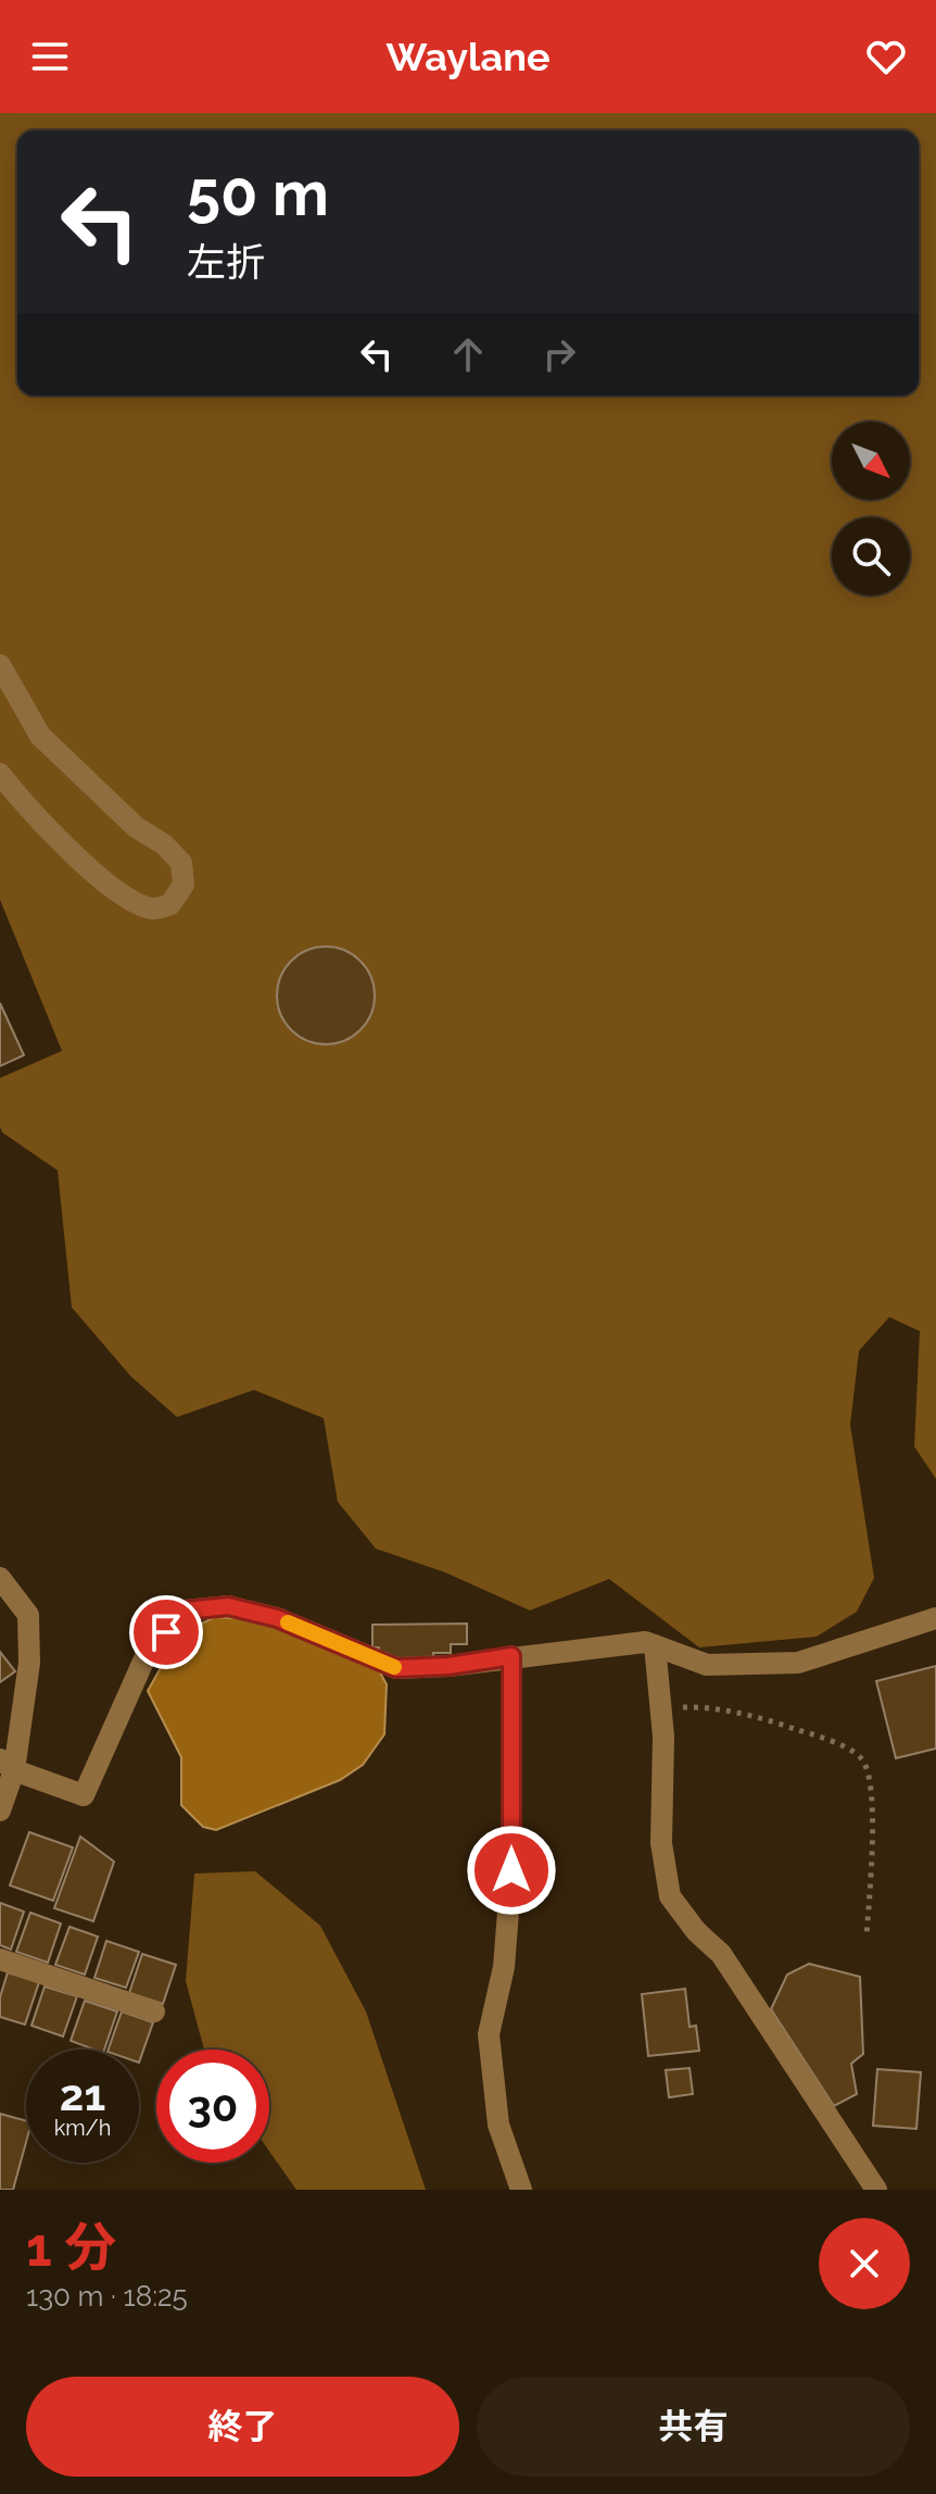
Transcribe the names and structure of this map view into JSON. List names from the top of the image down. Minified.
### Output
{"north":"bottom right","page":{"header":"Waylane","turn":["50 m","左折"],"speed":"21 km/h","limit":"30","heading":["1 分","130 m · 18:25"],"buttons":["終了","共有"]}}
